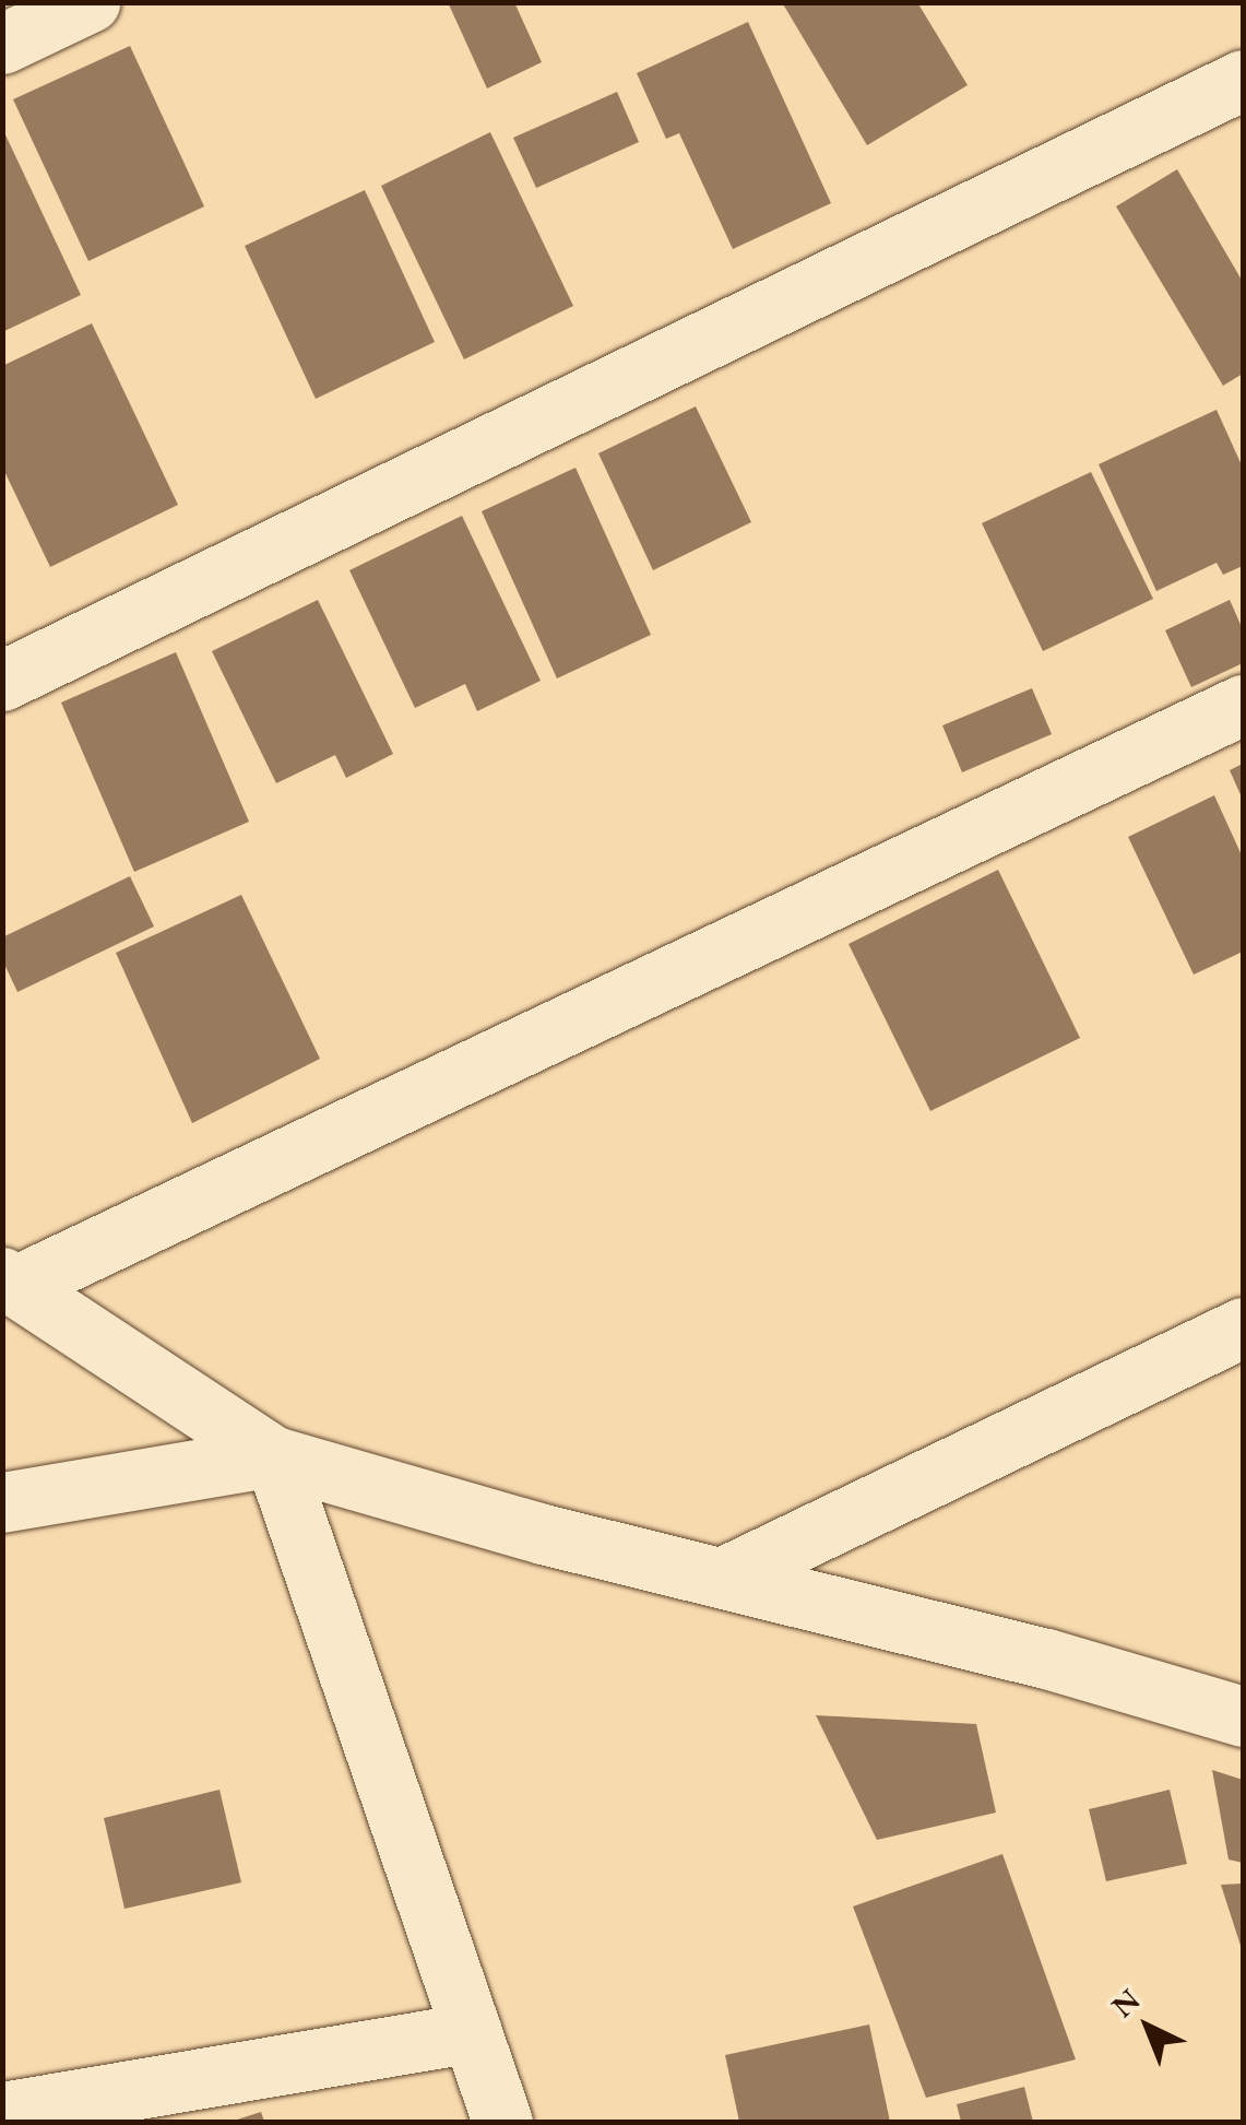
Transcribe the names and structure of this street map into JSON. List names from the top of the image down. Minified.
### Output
{"north":"top left"}
